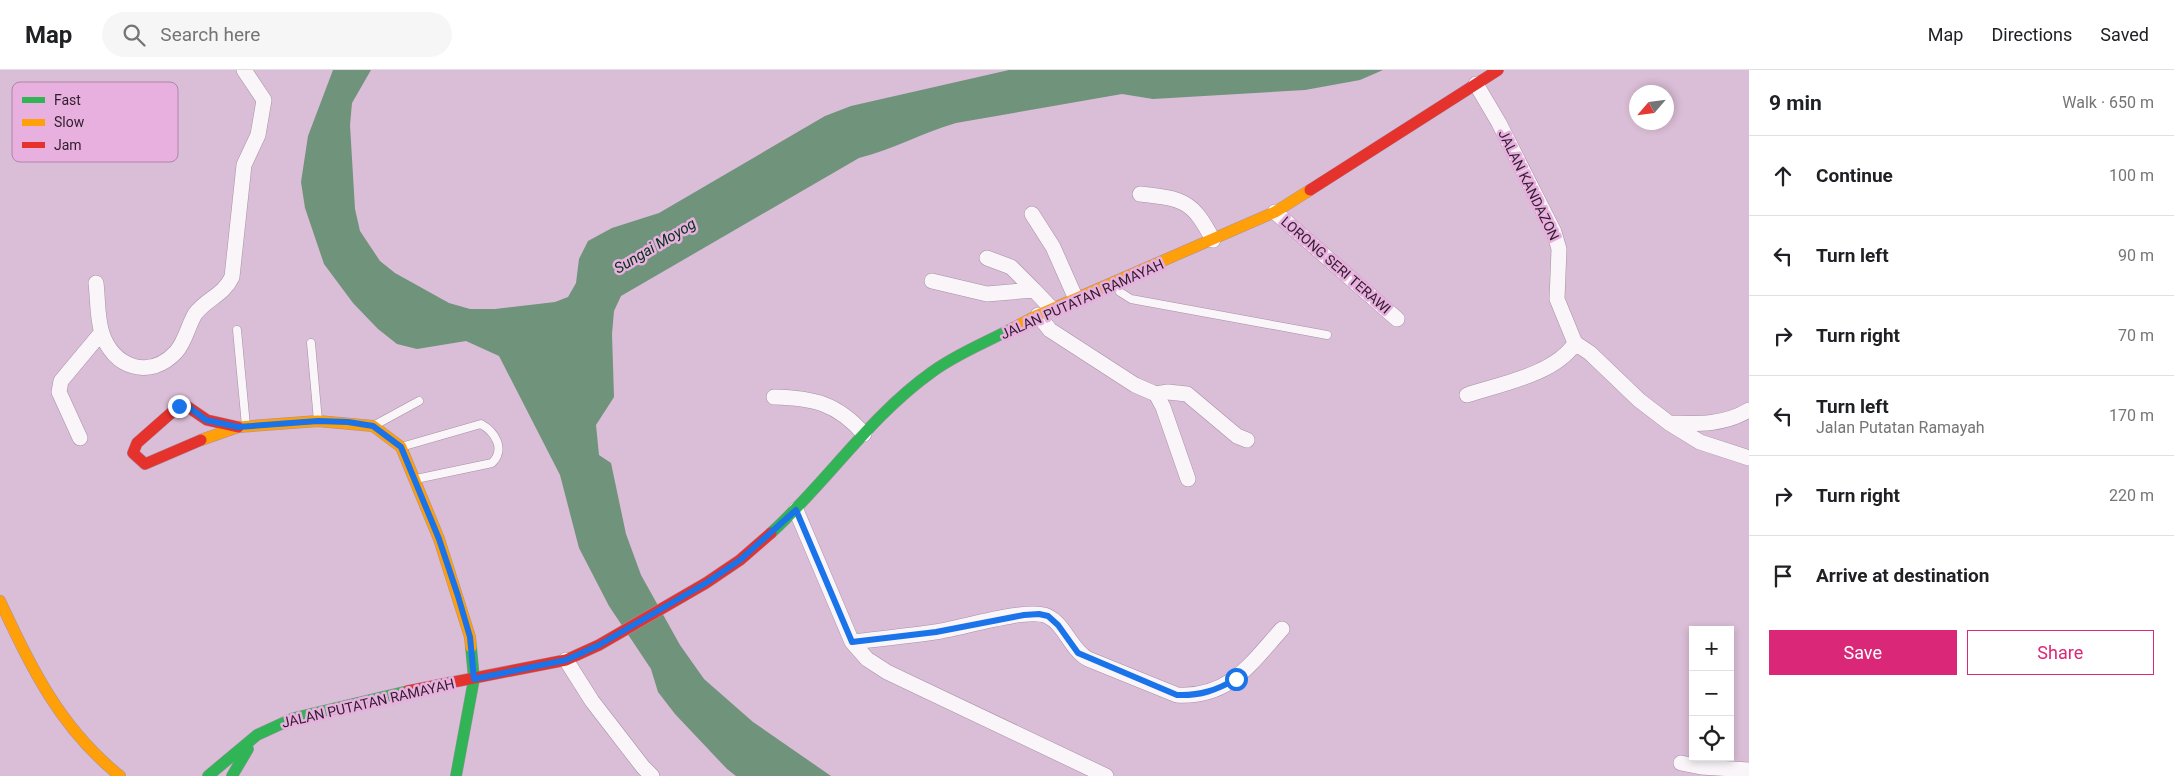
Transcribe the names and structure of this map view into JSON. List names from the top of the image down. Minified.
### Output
{"streets":{"main road":["JALAN PUTATAN RAMAYAH"],"street":["JALAN KANDAZON","LORONG SERI TERAWI"]},"crossings":[["JALAN KANDAZON","JALAN PUTATAN RAMAYAH"],["LORONG SERI TERAWI","JALAN PUTATAN RAMAYAH"]],"water":["Sungai Moyog"],"legend":["Fast","Slow","Jam"],"north":"bottom left","page":{"header":"Map","search":"Search here","nav":["Map","Directions","Saved"],"heading":["9 min","Walk · 650 m"],"list":[["Continue","100 m"],["Turn left","90 m"],["Turn right","70 m"],["Turn left","Jalan Putatan Ramayah","170 m"],["Turn right","220 m"],"Arrive at destination"],"buttons":["Save","Share"],"map_buttons":["+","−"]}}
